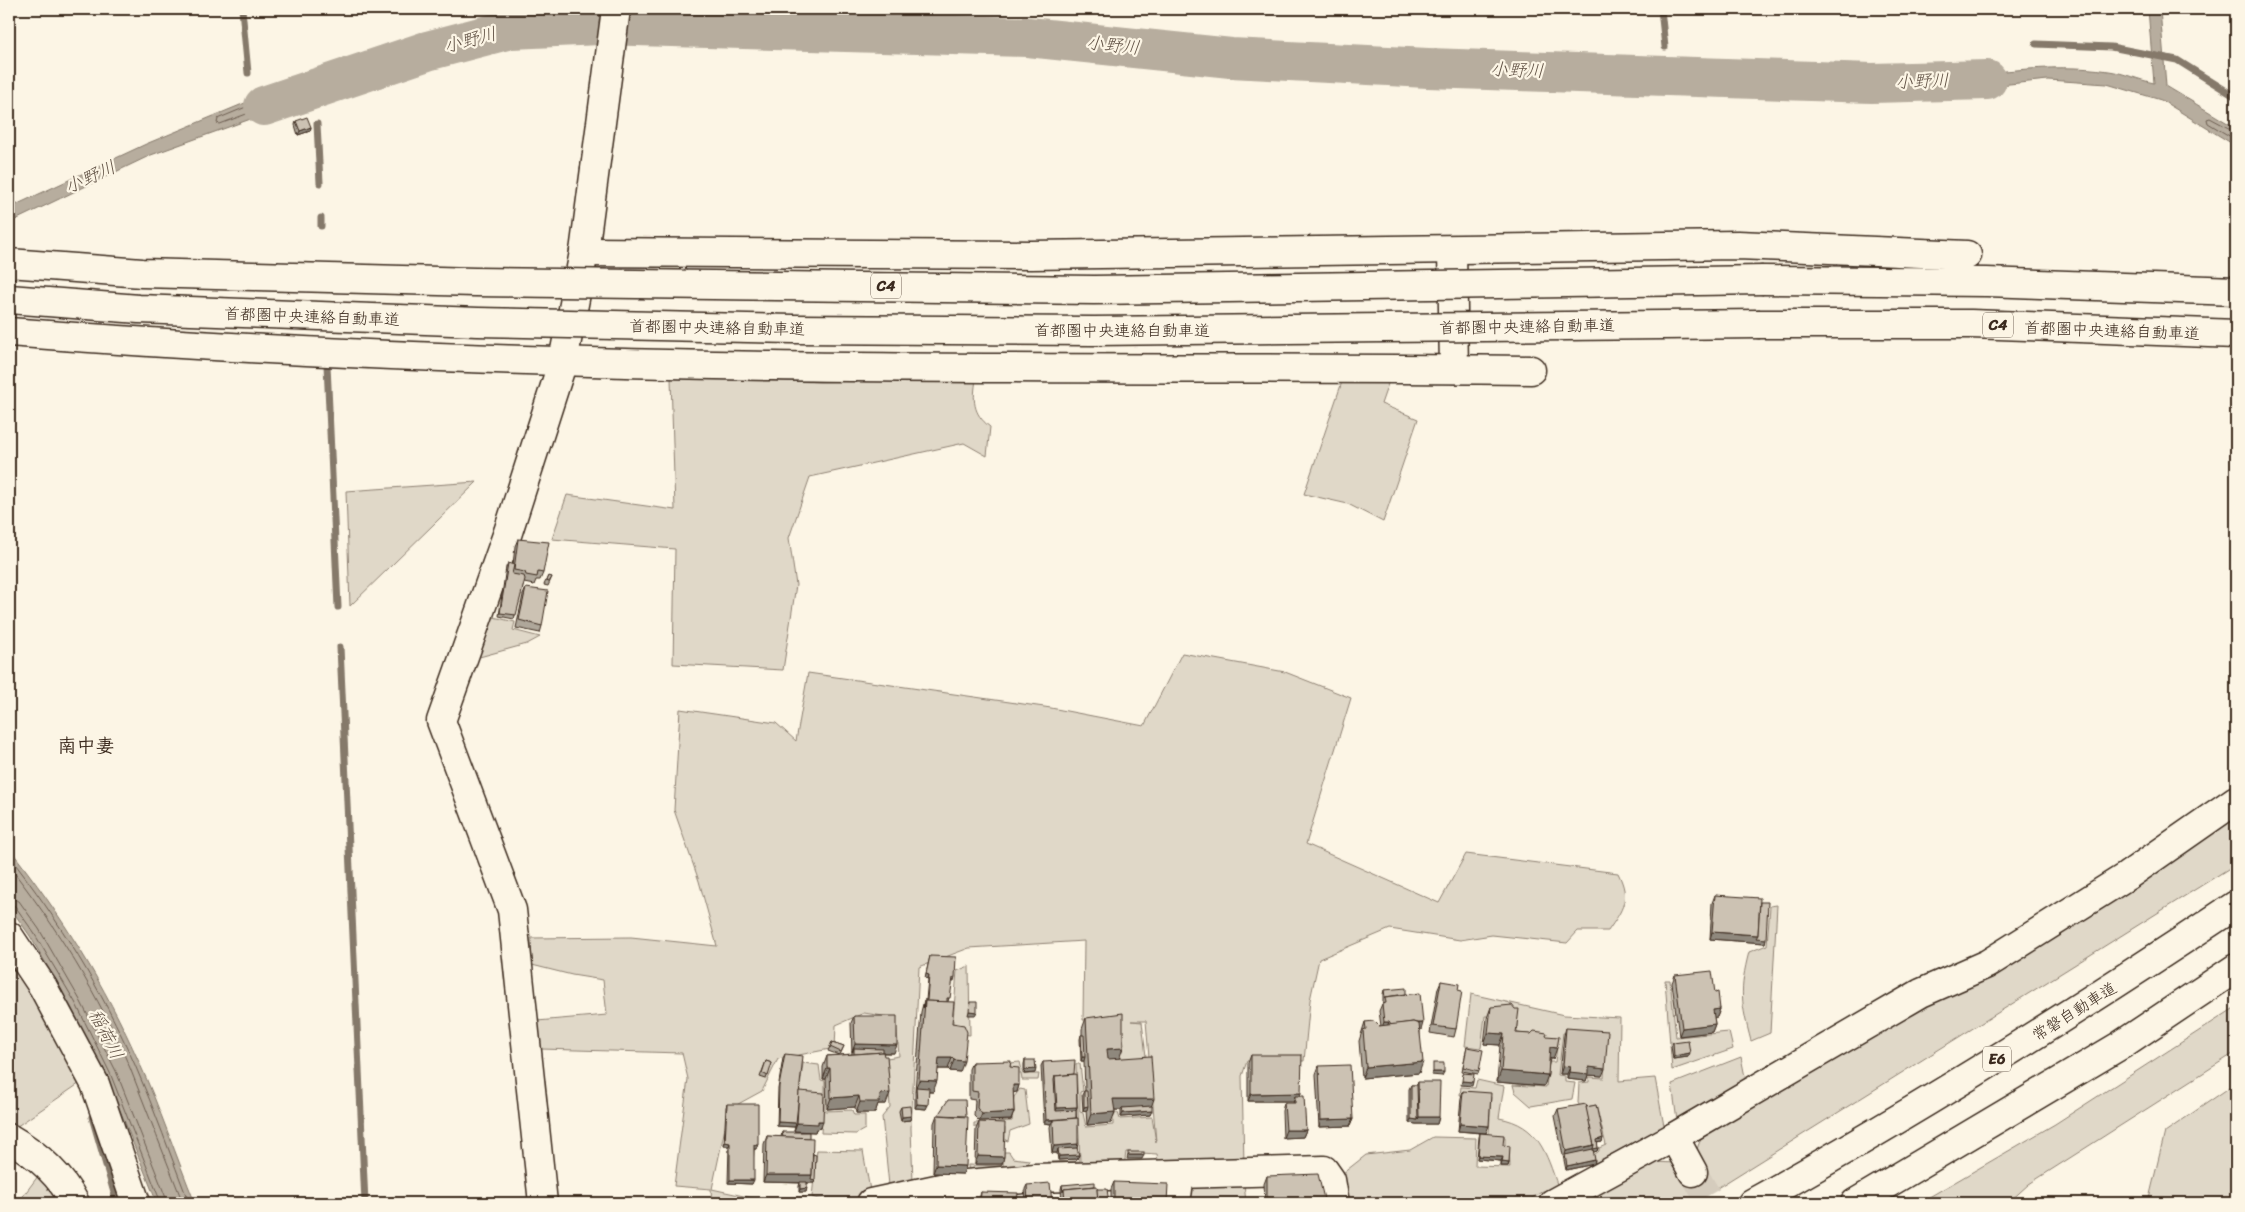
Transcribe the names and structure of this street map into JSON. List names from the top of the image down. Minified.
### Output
{"streets":{"main road":["C4","首都圏中央連絡自動車道","常磐自動車道","E6"]},"districts":["南中妻"],"water":["小野川","稲荷川"]}
